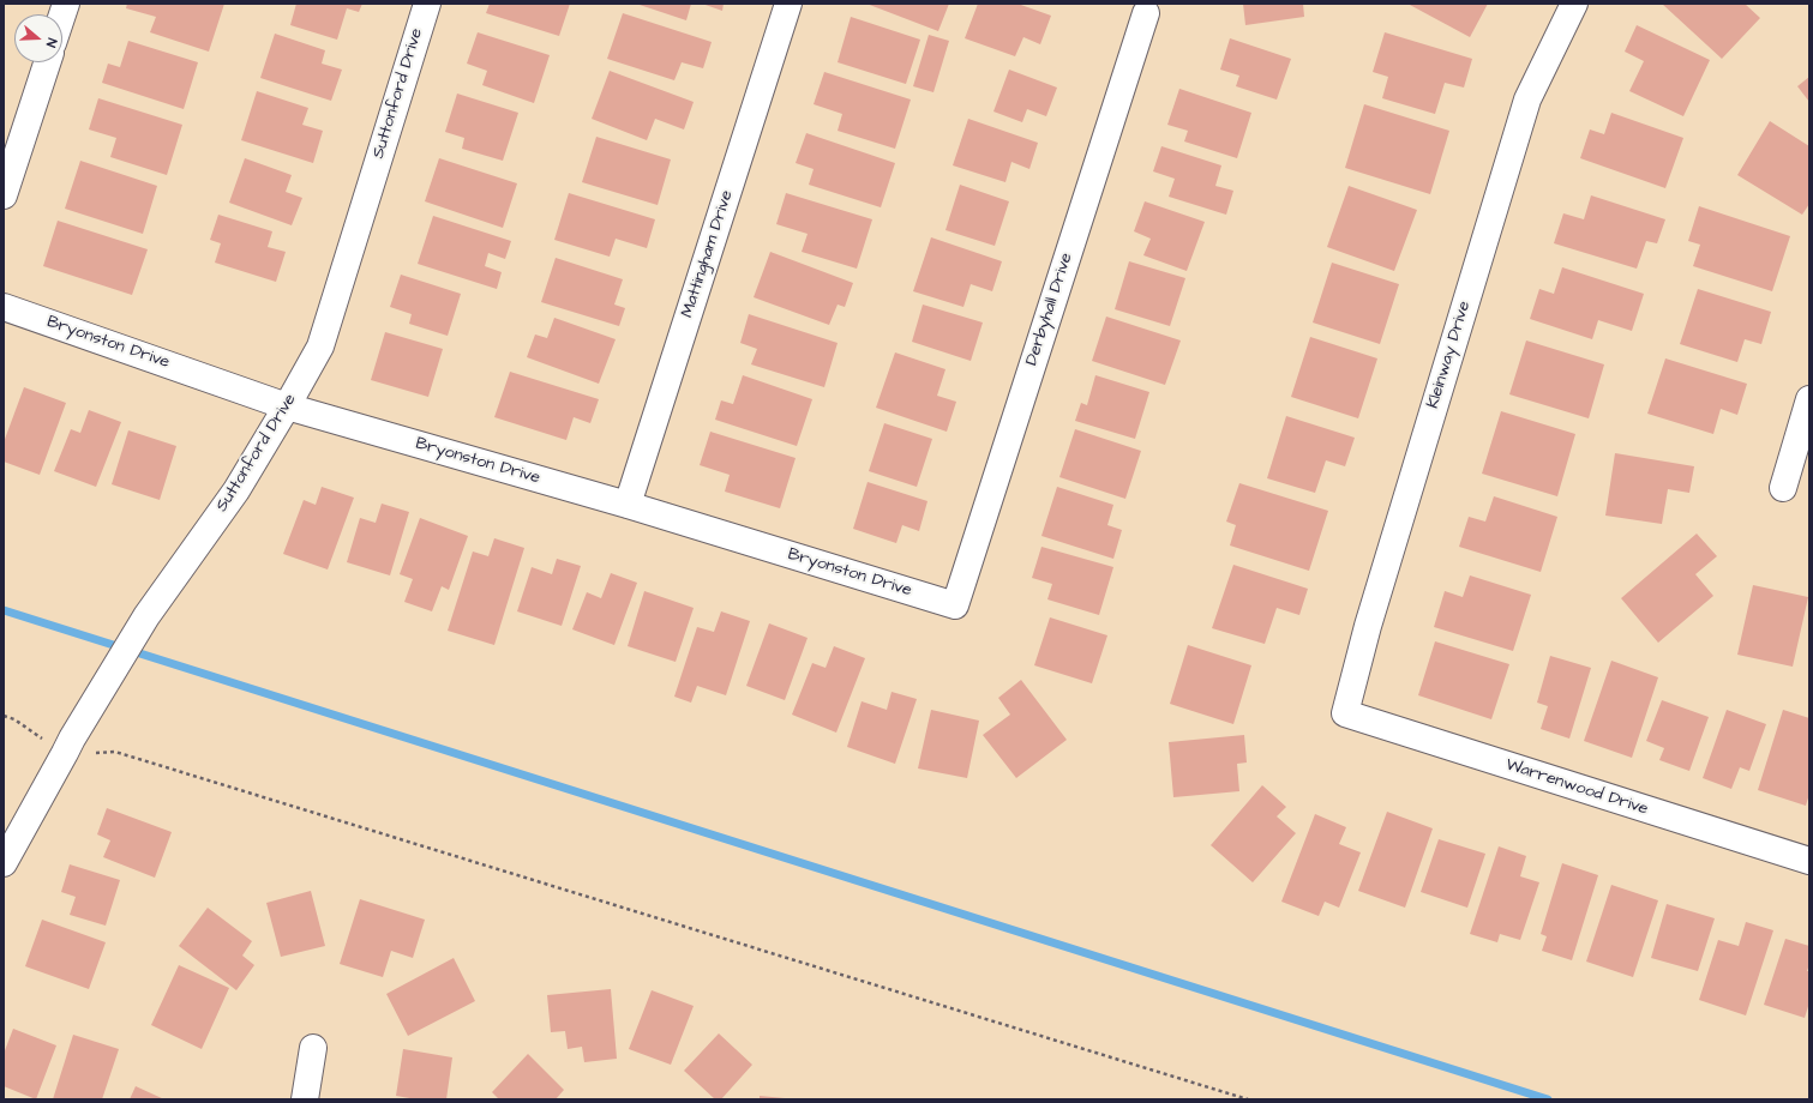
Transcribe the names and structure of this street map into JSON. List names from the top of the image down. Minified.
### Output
{"streets":{"street":["Suttonford Drive","Mattingham Drive","Derbyhall Drive","Bryonston Drive","Kleinway Drive","Warrenwood Drive"]},"crossings":[["Suttonford Drive","Bryonston Drive"],["Mattingham Drive","Bryonston Drive"],["Derbyhall Drive","Bryonston Drive"],["Kleinway Drive","Warrenwood Drive"]],"north":"right"}
